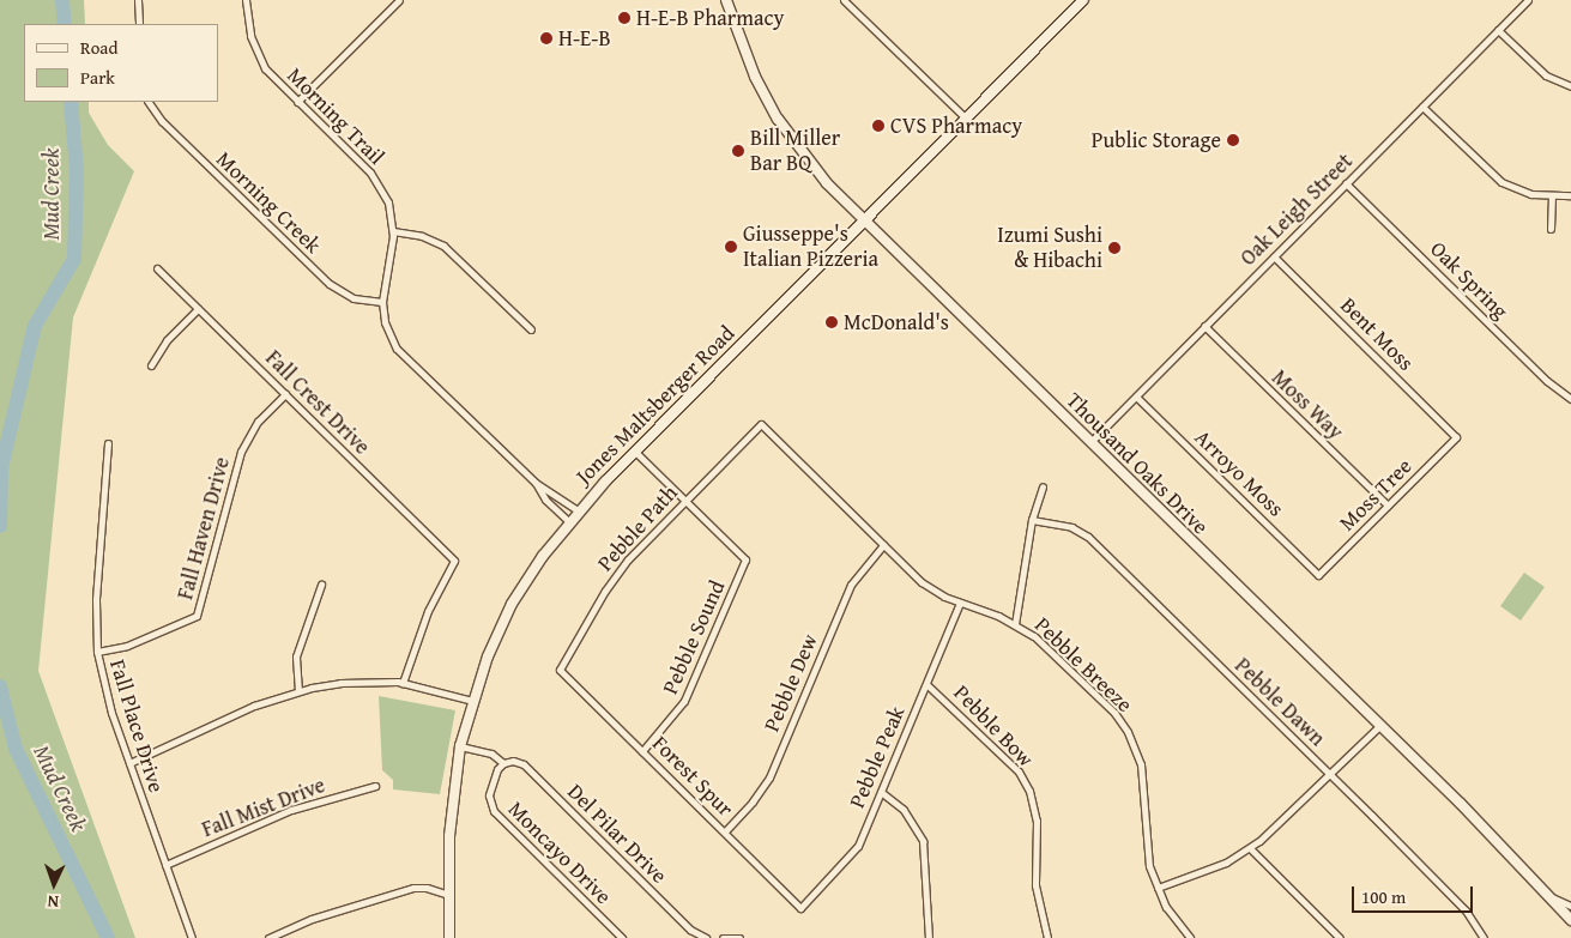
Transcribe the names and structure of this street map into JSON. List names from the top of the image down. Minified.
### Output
{"streets":{"main road":["Jones Maltsberger Road","Thousand Oaks Drive"],"street":["Morning Trail","Morning Creek","Oak Leigh Street","Oak Spring","Bent Moss","Fall Crest Drive","Moss Way","Arroyo Moss","Moss Tree","Fall Haven Drive","Pebble Path","Pebble Sound","Pebble Breeze","Pebble Dew","Pebble Dawn","Fall Place Drive","Pebble Bow","Pebble Peak","Forest Spur","Fall Mist Drive","Del Pilar Drive","Moncayo Drive"]},"crossings":[["Morning Trail","Morning Creek"],["Morning Trail","Jones Maltsberger Road"],["Oak Leigh Street","Oak Spring"],["Oak Leigh Street","Bent Moss"],["Oak Leigh Street","Moss Way"],["Oak Leigh Street","Thousand Oaks Drive"],["Oak Leigh Street","Arroyo Moss"],["Bent Moss","Moss Tree"],["Fall Crest Drive","Fall Haven Drive"],["Jones Maltsberger Road","Thousand Oaks Drive"],["Moss Way","Moss Tree"],["Arroyo Moss","Moss Tree"],["Fall Haven Drive","Fall Place Drive"],["Pebble Path","Pebble Sound"],["Pebble Path","Pebble Breeze"],["Pebble Path","Forest Spur"],["Pebble Sound","Forest Spur"],["Pebble Breeze","Pebble Dew"],["Pebble Breeze","Pebble Peak"],["Pebble Dew","Forest Spur"],["Fall Place Drive","Fall Mist Drive"],["Pebble Bow","Pebble Peak"],["Pebble Peak","Forest Spur"],["Del Pilar Drive","Moncayo Drive"]],"water":["Mud Creek"],"places":["H-E-B Pharmacy","H-E-B","CVS Pharmacy","Public Storage","Bill Miller Bar BQ","Giusseppe's Italian Pizzeria","Izumi Sushi & Hibachi","McDonald's"],"legend":["Road","Park"],"scale_bar":"100 m","north":"bottom"}
